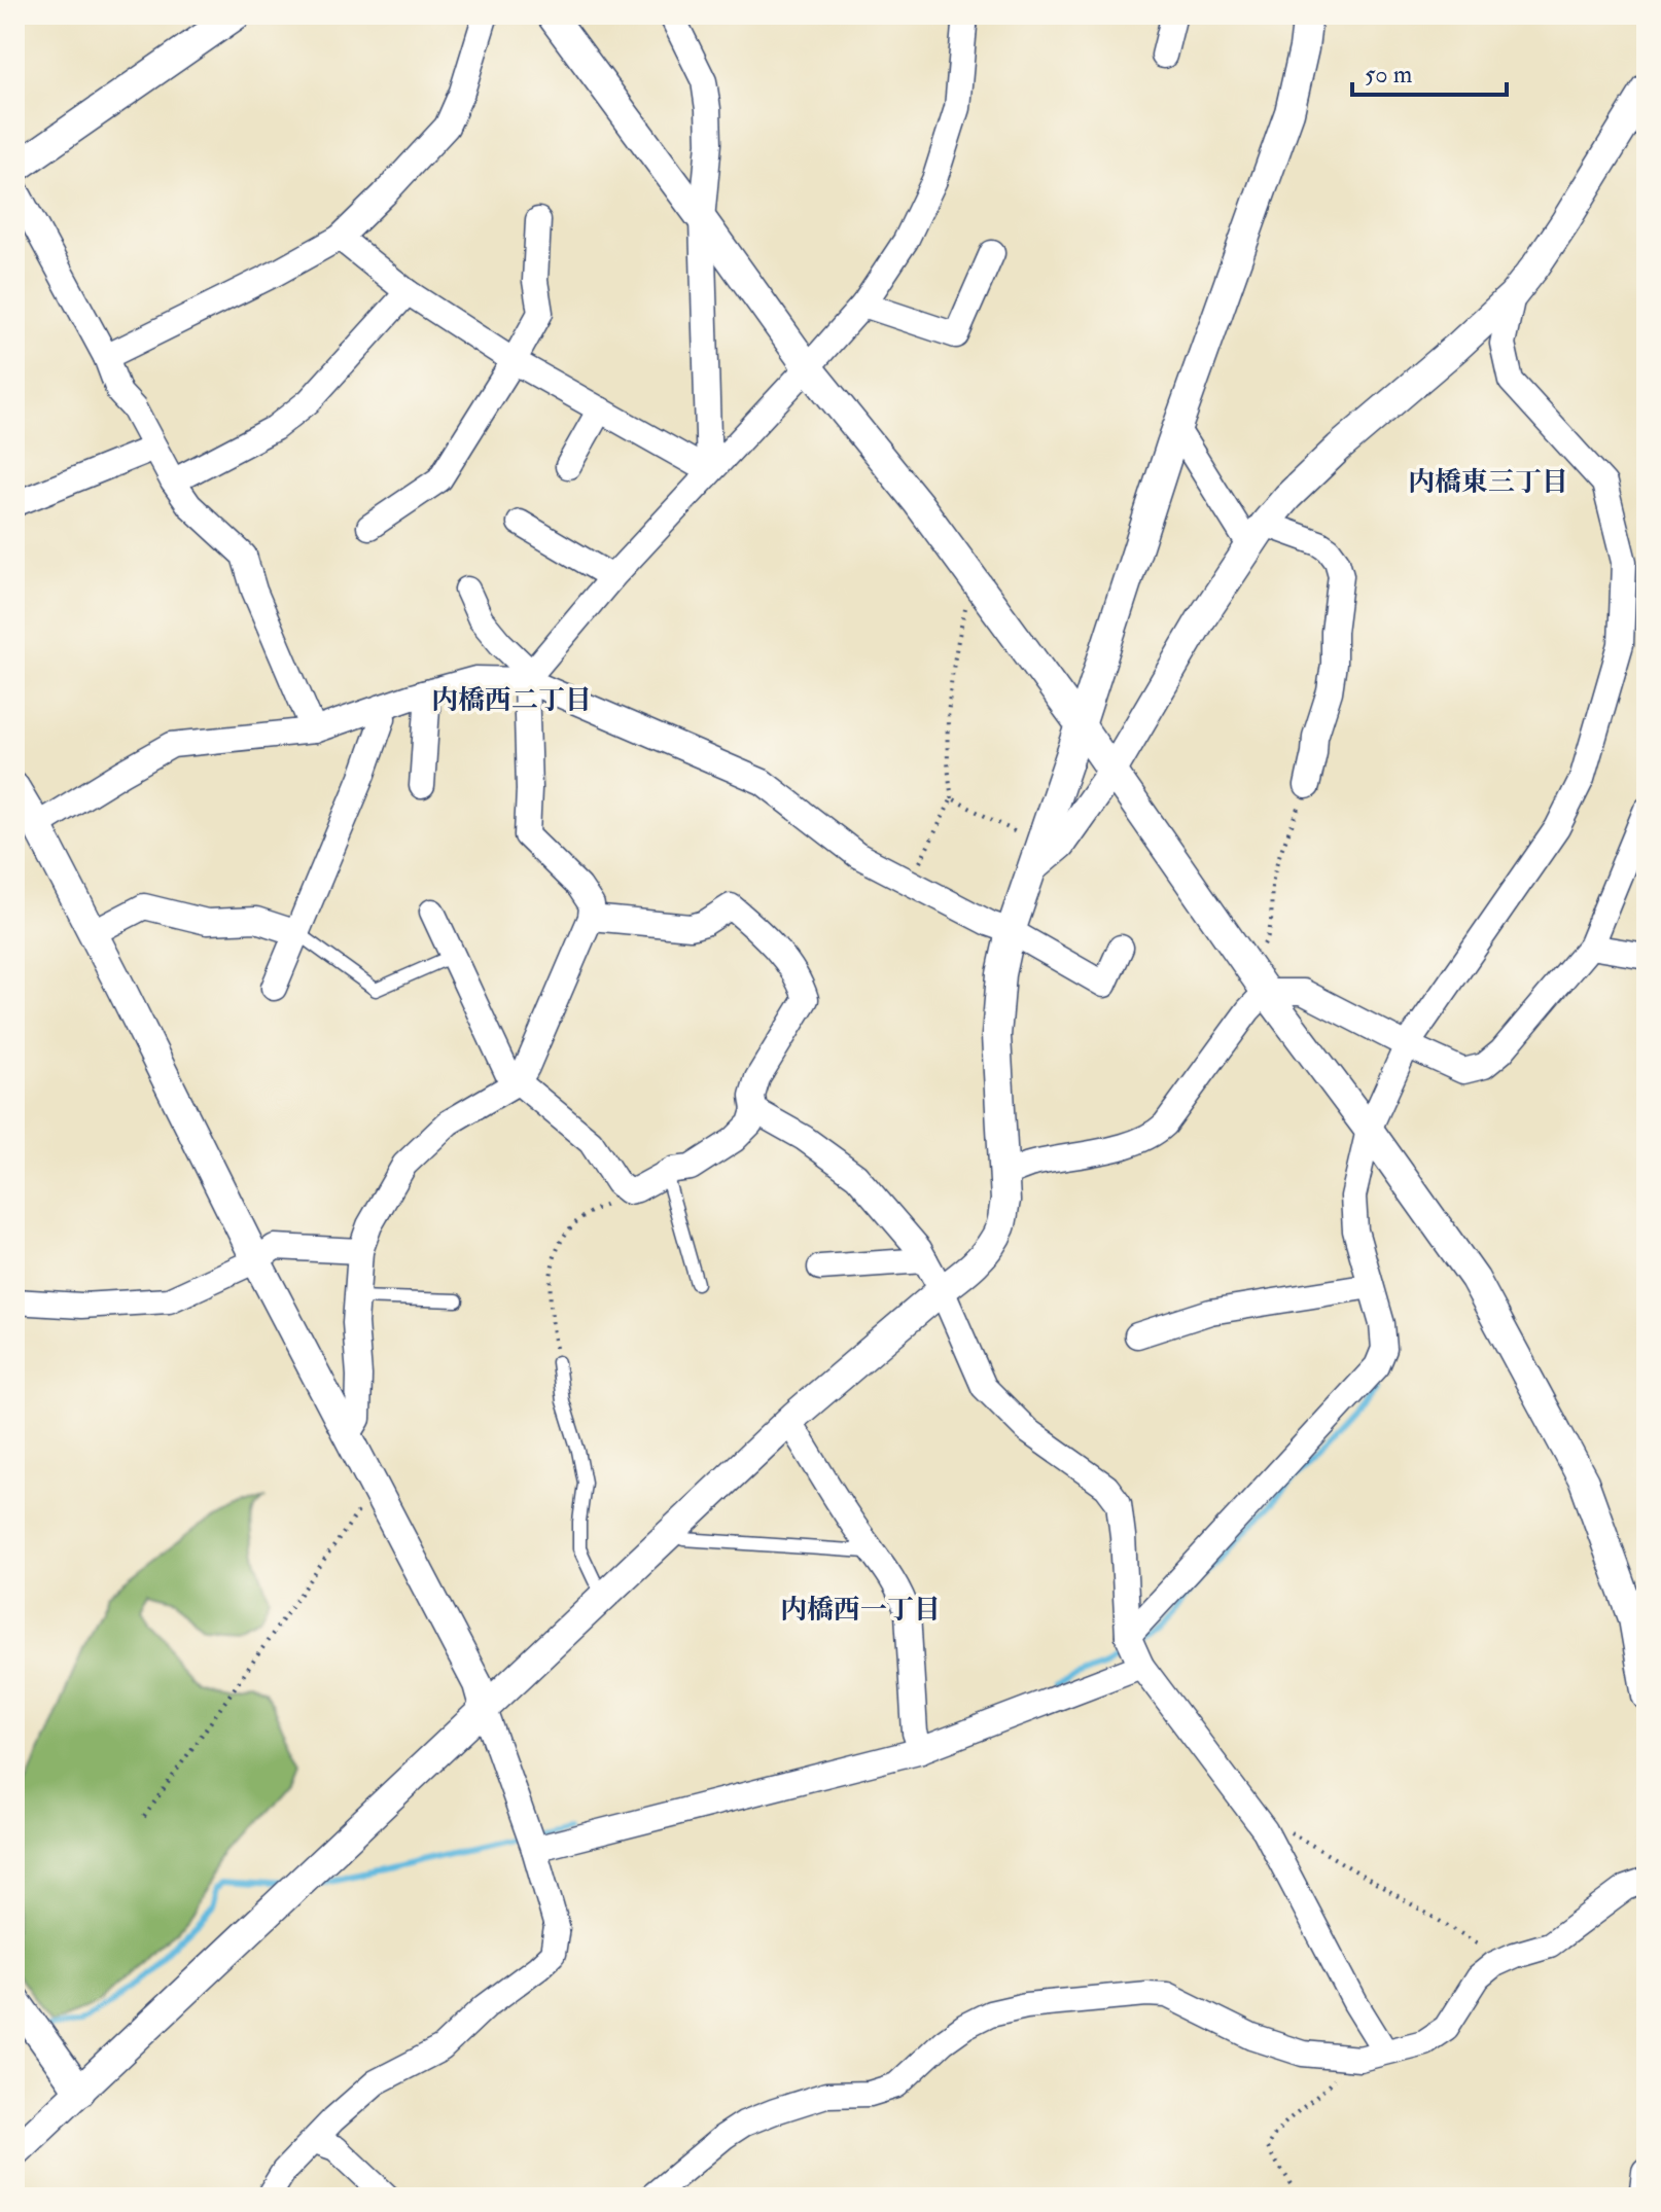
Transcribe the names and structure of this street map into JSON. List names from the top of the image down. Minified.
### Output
{"districts":["内橋東三丁目","内橋西二丁目","内橋西一丁目"],"scale_bar":"50 m"}
